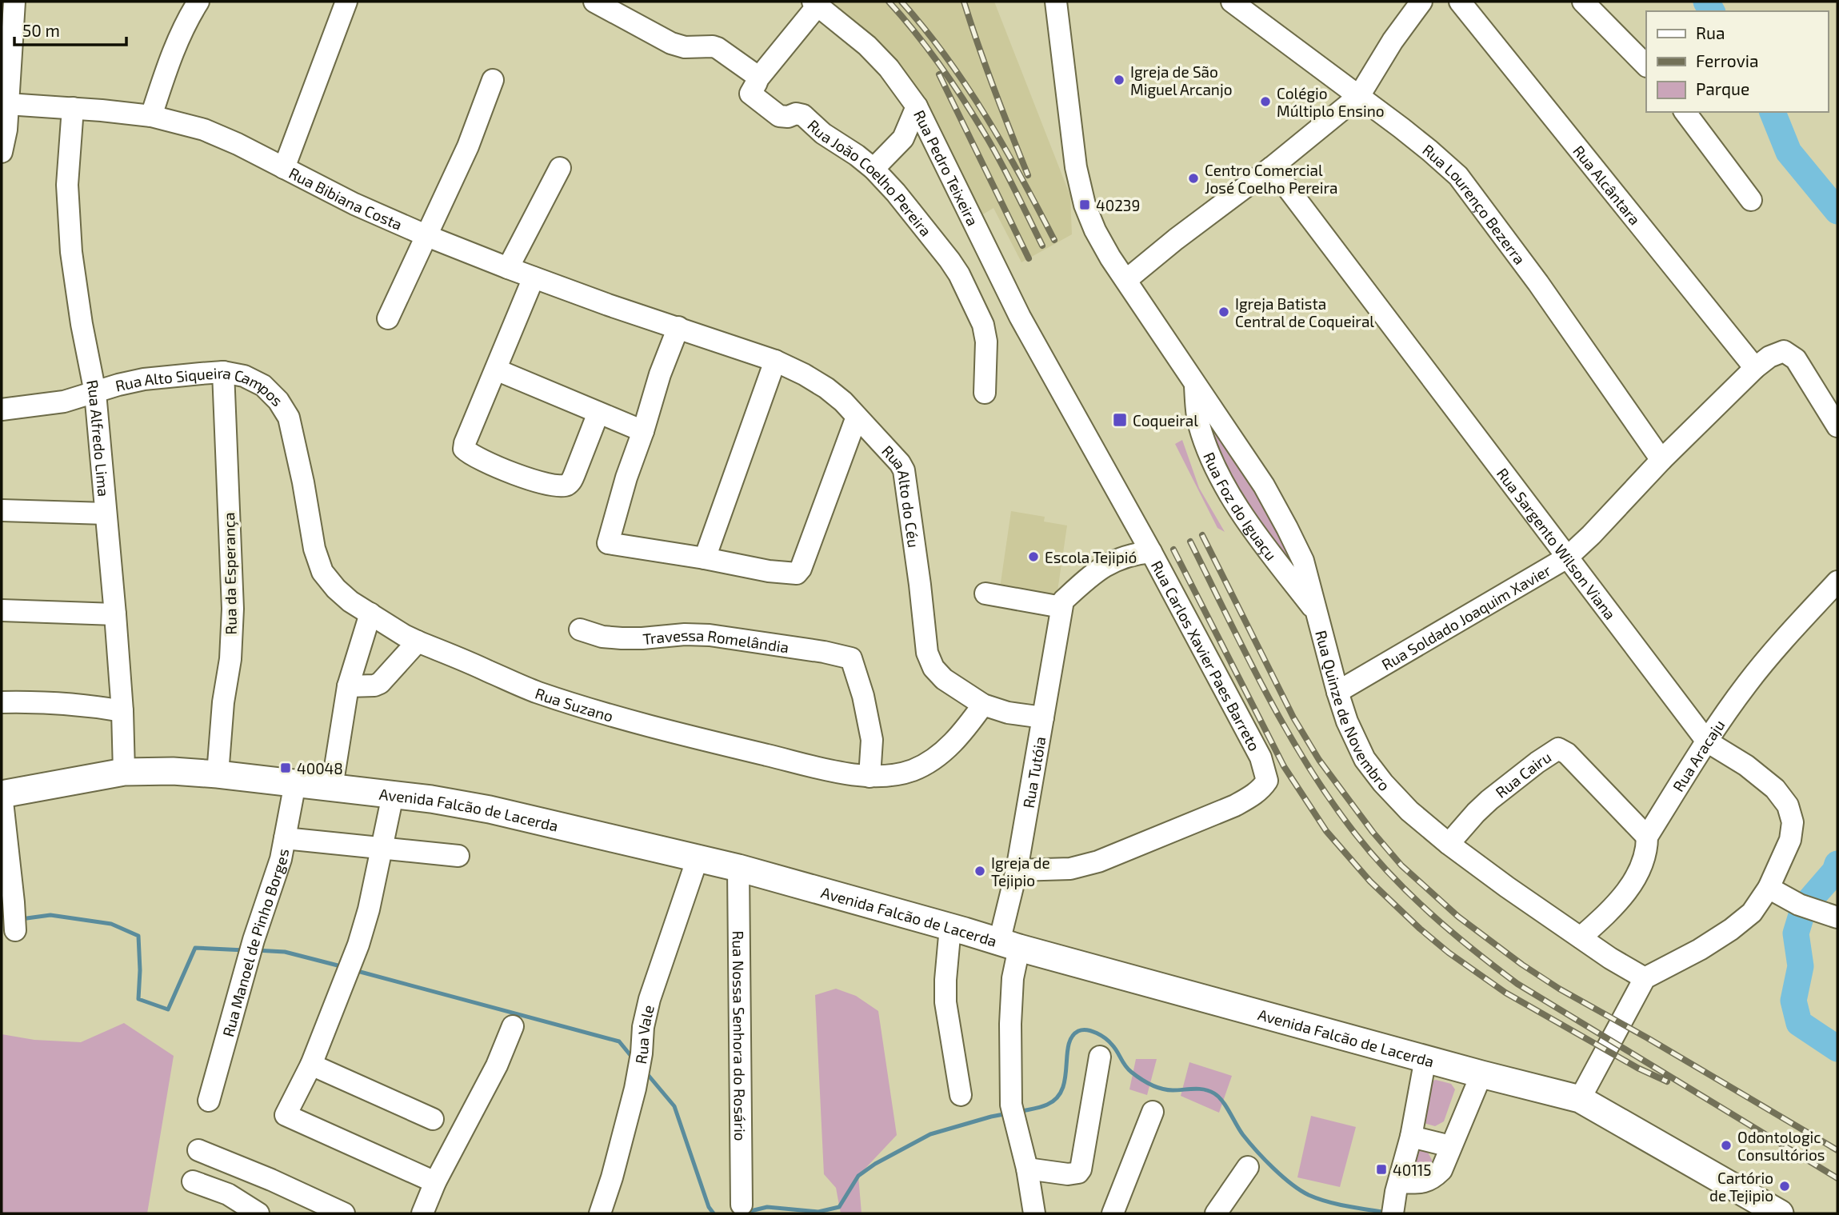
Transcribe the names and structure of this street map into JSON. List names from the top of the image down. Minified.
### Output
{"streets":{"main road":["Avenida Falcão de Lacerda"],"street":["Rua Pedro Teixeira","Rua João Coelho Pereira","Rua Alcântara","Rua Bibiana Costa","Rua Lourenço Bezerra","Rua Alto Siqueira Campos","Rua Alfredo Lima","Rua Alto do Céu","Rua Foz do Iguaçu","Rua Sargento Wilson Viana","Rua da Esperança","Rua Soldado Joaquim Xavier","Travessa Romelândia","Rua Carlos Xavier Paes Barreto","Rua Suzano","Rua Quinze de Novembro","Rua Aracaju","Rua Tutóia","Rua Cairu","Rua Manoel de Pinho Borges","Rua Vale","Rua Nossa Senhora do Rosário"]},"crossings":[["Rua Pedro Teixeira","Rua Carlos Xavier Paes Barreto"],["Rua Alcântara","Rua Soldado Joaquim Xavier"],["Rua Bibiana Costa","Rua Alfredo Lima"],["Rua Bibiana Costa","Rua Alto do Céu"],["Rua Lourenço Bezerra","Rua Soldado Joaquim Xavier"],["Rua Alto Siqueira Campos","Rua Alfredo Lima"],["Rua Alto Siqueira Campos","Rua da Esperança"],["Rua Alto Siqueira Campos","Rua Suzano"],["Rua Alfredo Lima","Avenida Falcão de Lacerda"],["Rua Alto do Céu","Rua Suzano"],["Rua Alto do Céu","Rua Tutóia"],["Rua Foz do Iguaçu","Rua Quinze de Novembro"],["Rua Sargento Wilson Viana","Rua Soldado Joaquim Xavier"],["Rua Sargento Wilson Viana","Rua Quinze de Novembro"],["Rua Sargento Wilson Viana","Rua Aracaju"],["Rua da Esperança","Avenida Falcão de Lacerda"],["Rua Soldado Joaquim Xavier","Rua Quinze de Novembro"],["Travessa Romelândia","Rua Suzano"],["Rua Carlos Xavier Paes Barreto","Rua Tutóia"],["Rua Quinze de Novembro","Rua Aracaju"],["Rua Quinze de Novembro","Rua Cairu"],["Rua Aracaju","Rua Cairu"],["Rua Tutóia","Avenida Falcão de Lacerda"],["Avenida Falcão de Lacerda","Rua Manoel de Pinho Borges"],["Avenida Falcão de Lacerda","Rua Vale"],["Avenida Falcão de Lacerda","Rua Nossa Senhora do Rosário"]],"places":{"other":["Igreja de São Miguel Arcanjo","Colégio Múltiplo Ensino","Centro Comercial José Coelho Pereira","Igreja Batista Central de Coqueiral","Escola Tejipió","Igreja de Tejipio","Odontologic Consultórios","Cartório de Tejipio"],"transit":["40239","Coqueiral","40048","40115"]},"legend":["Rua","Ferrovia","Parque"],"scale_bar":"50 m"}
